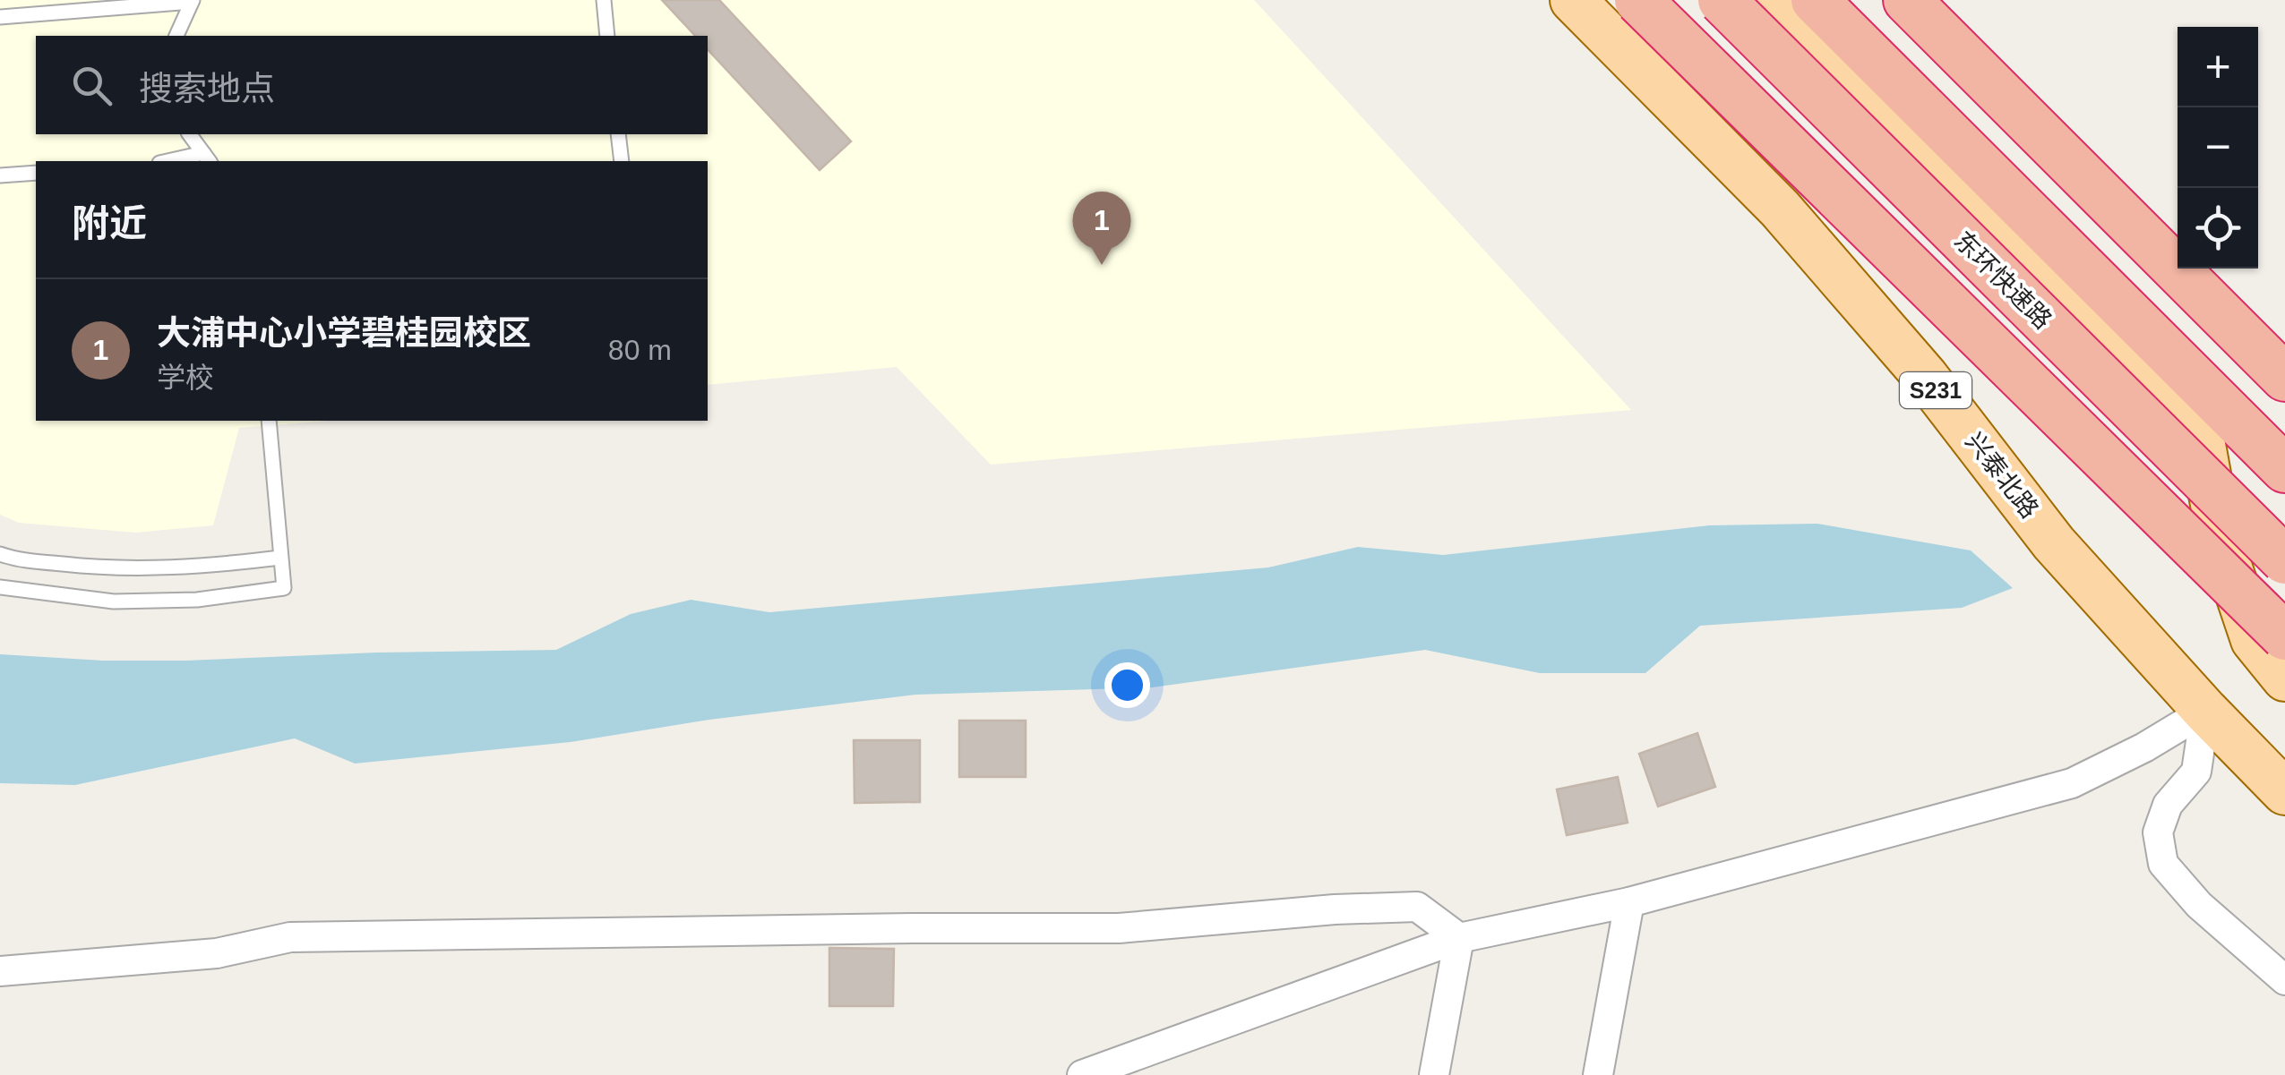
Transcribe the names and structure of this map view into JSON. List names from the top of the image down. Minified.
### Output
{"streets":{"highway":["东环快速路"],"main road":["S231","兴泰北路"]},"page":{"map_buttons":["+","−"],"search":"搜索地点","heading":"附近","pins":"1","list":[{"mark":"1","name":"大浦中心小学碧桂园校区","note":"学校","value":"80 m"}]}}
